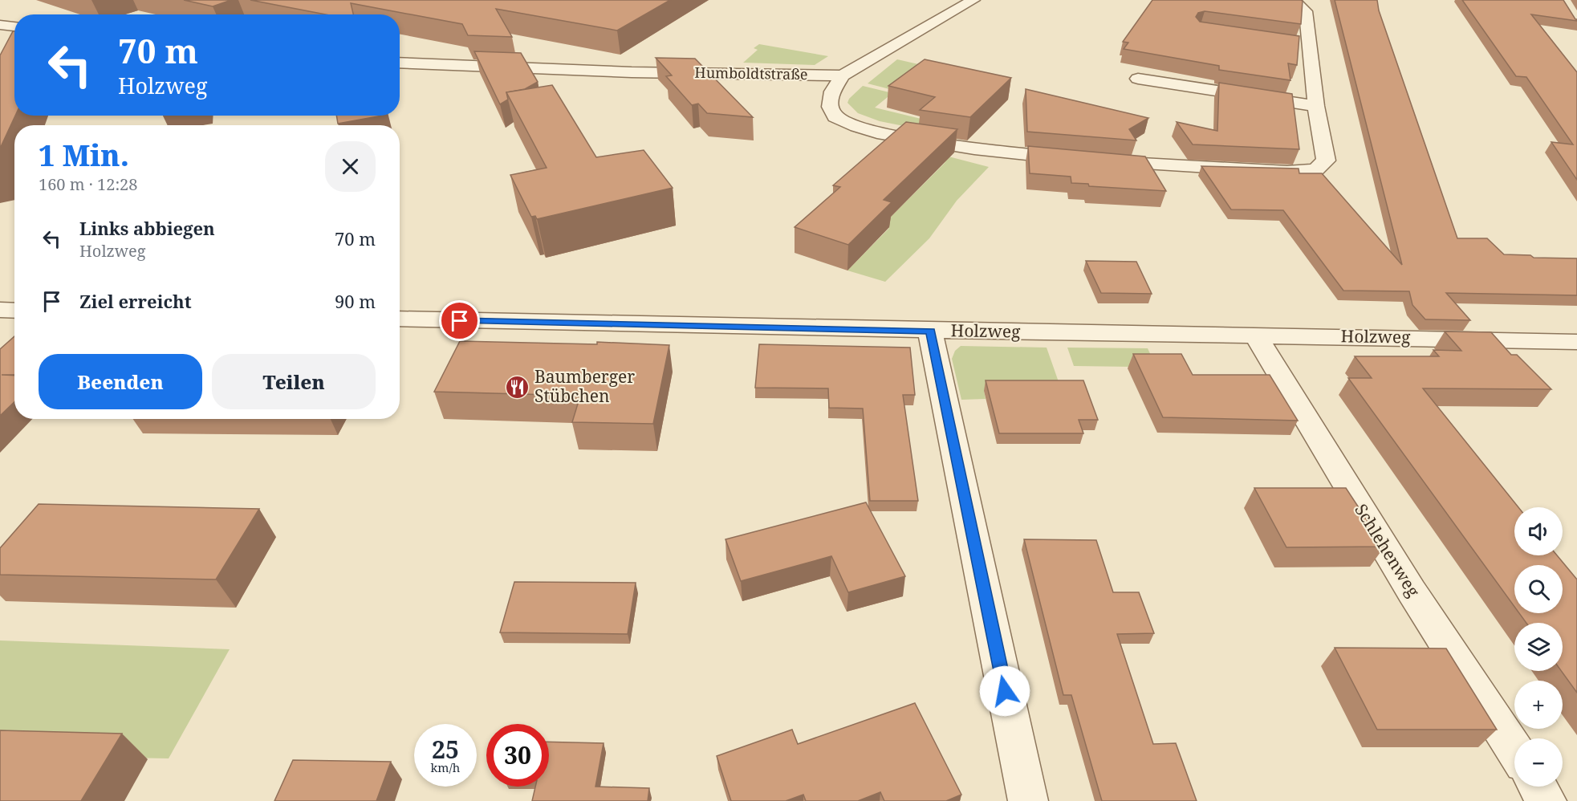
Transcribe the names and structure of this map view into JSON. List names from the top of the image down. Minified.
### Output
{"streets":{"street":["Humboldtstraße","Holzweg","Schlehenweg"]},"crossings":[["Holzweg","Schlehenweg"]],"places":{"restaurant":["Baumberger Stübchen"]},"page":{"turn":["70 m","Holzweg"],"heading":["1 Min.","160 m · 12:28"],"list":[{"name":"Links abbiegen","note":"Holzweg","value":"70 m"},{"name":"Ziel erreicht","value":"90 m"}],"buttons":["Beenden","Teilen"],"map_buttons":["+","−"],"speed":"25 km/h","limit":"30"}}
